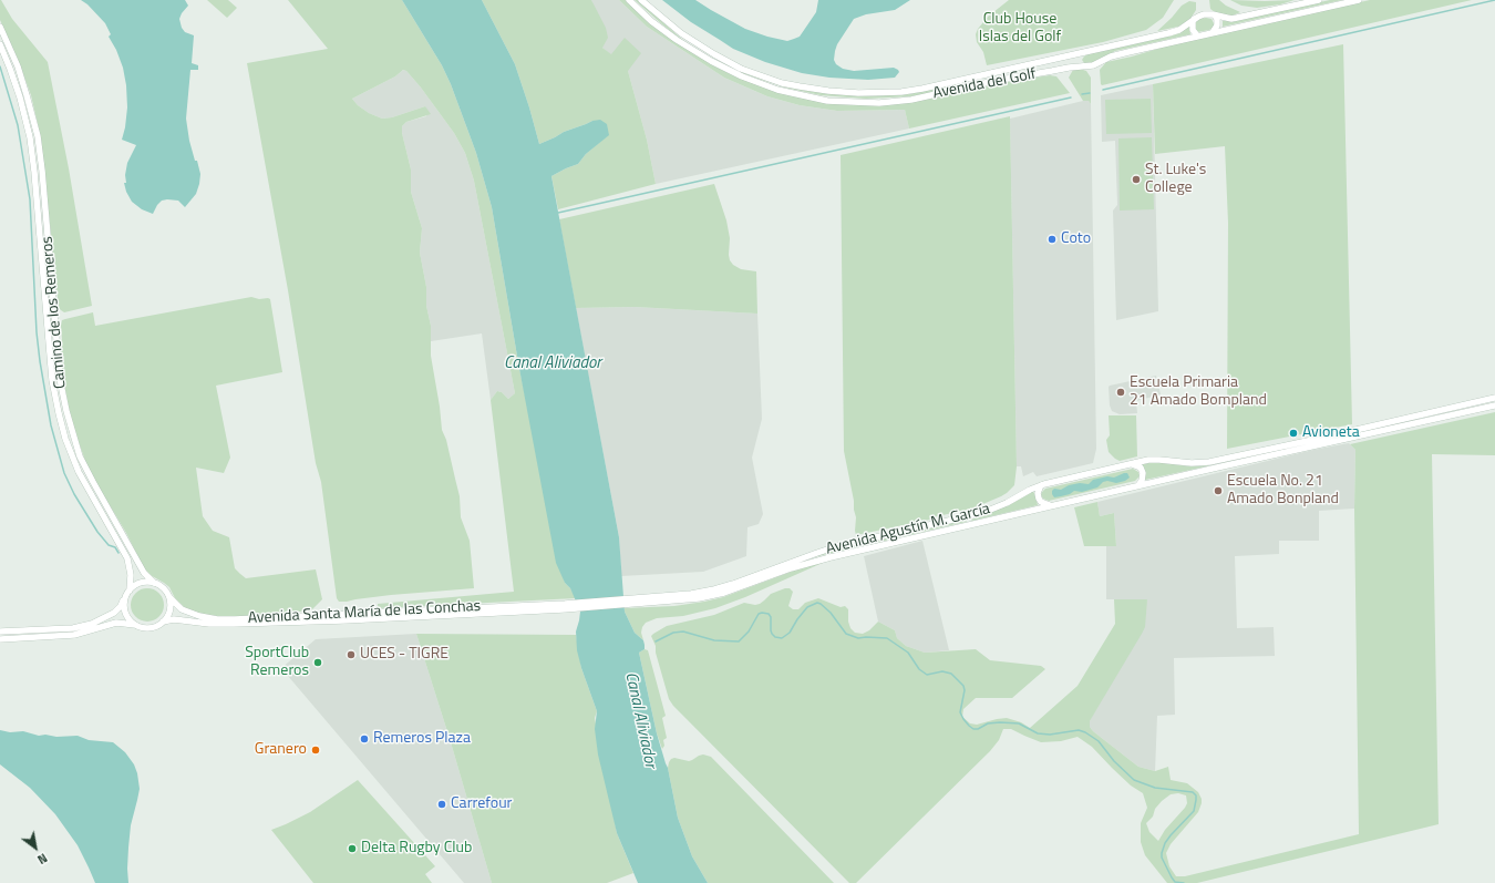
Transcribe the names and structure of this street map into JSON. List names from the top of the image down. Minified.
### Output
{"streets":{"main road":["Avenida del Golf","Camino de los Remeros","Avenida Agustín M. García","Avenida Santa María de las Conchas"]},"crossings":[["Camino de los Remeros","Avenida Santa María de las Conchas"]],"water":["Canal Aliviador"],"parks":["Club House Islas del Golf"],"places":["St. Luke's College","Coto","Escuela Primaria 21 Amado Bompland","Avioneta","Escuela No. 21 Amado Bonpland","UCES - TIGRE","SportClub Remeros","Remeros Plaza","Granero","Carrefour","Delta Rugby Club"],"north":"bottom right"}
